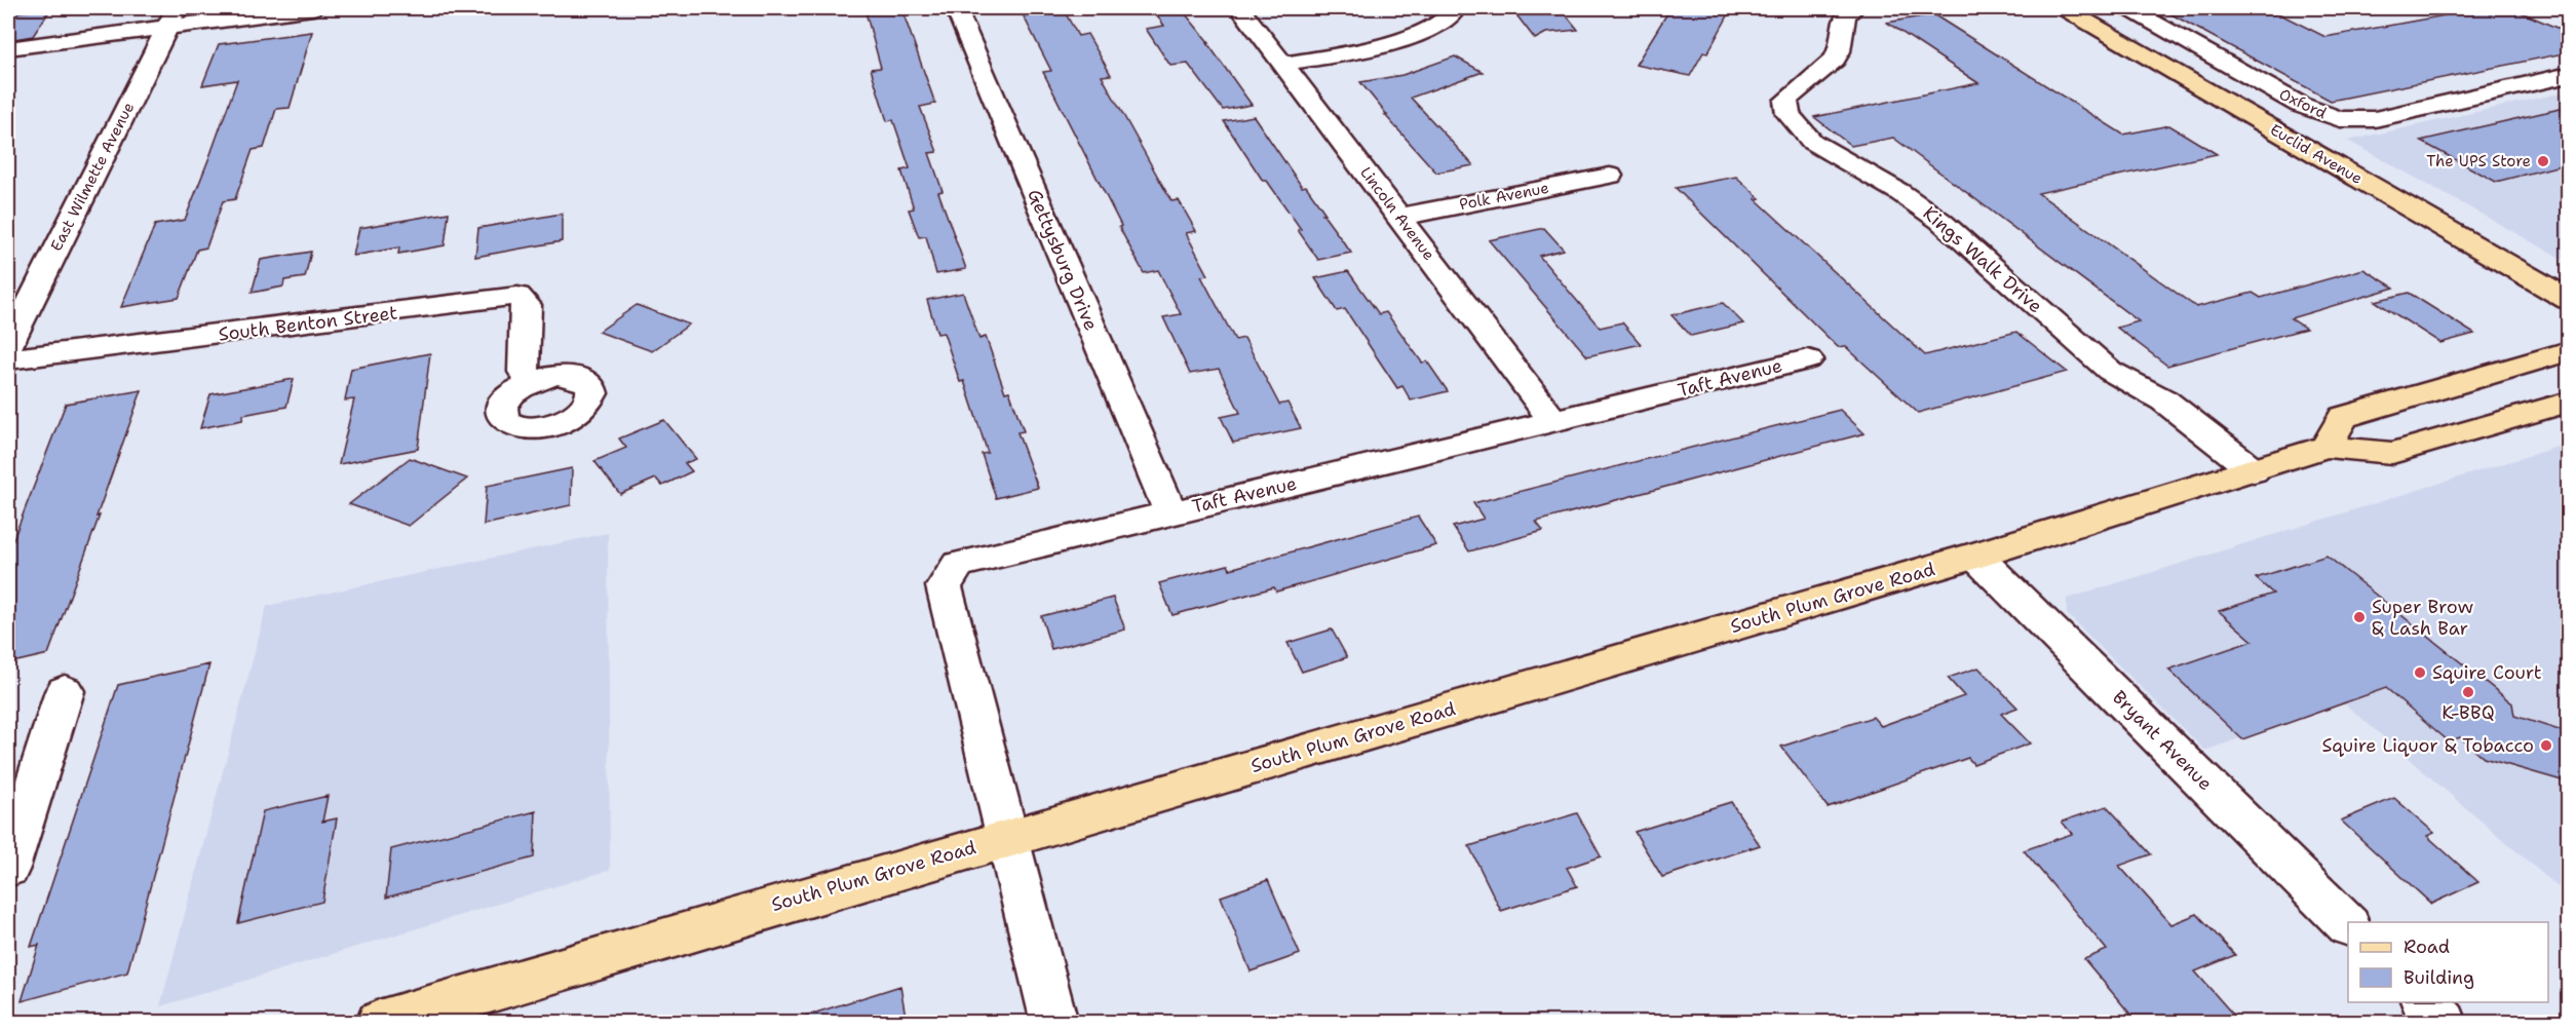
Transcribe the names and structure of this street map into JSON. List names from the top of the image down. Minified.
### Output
{"streets":{"main road":["Euclid Avenue","South Plum Grove Road"],"street":["Oxford","East Wilmette Avenue","Polk Avenue","Lincoln Avenue","Gettysburg Drive","Kings Walk Drive","South Benton Street","Taft Avenue","Bryant Avenue"]},"crossings":[["Polk Avenue","Lincoln Avenue"],["Lincoln Avenue","Taft Avenue"],["Gettysburg Drive","Taft Avenue"],["Kings Walk Drive","South Plum Grove Road"],["Taft Avenue","South Plum Grove Road"],["South Plum Grove Road","Bryant Avenue"]],"places":["The UPS Store","Super Brow & Lash Bar","Squire Court","K-BBQ","Squire Liquor & Tobacco"],"legend":["Road","Building"]}
